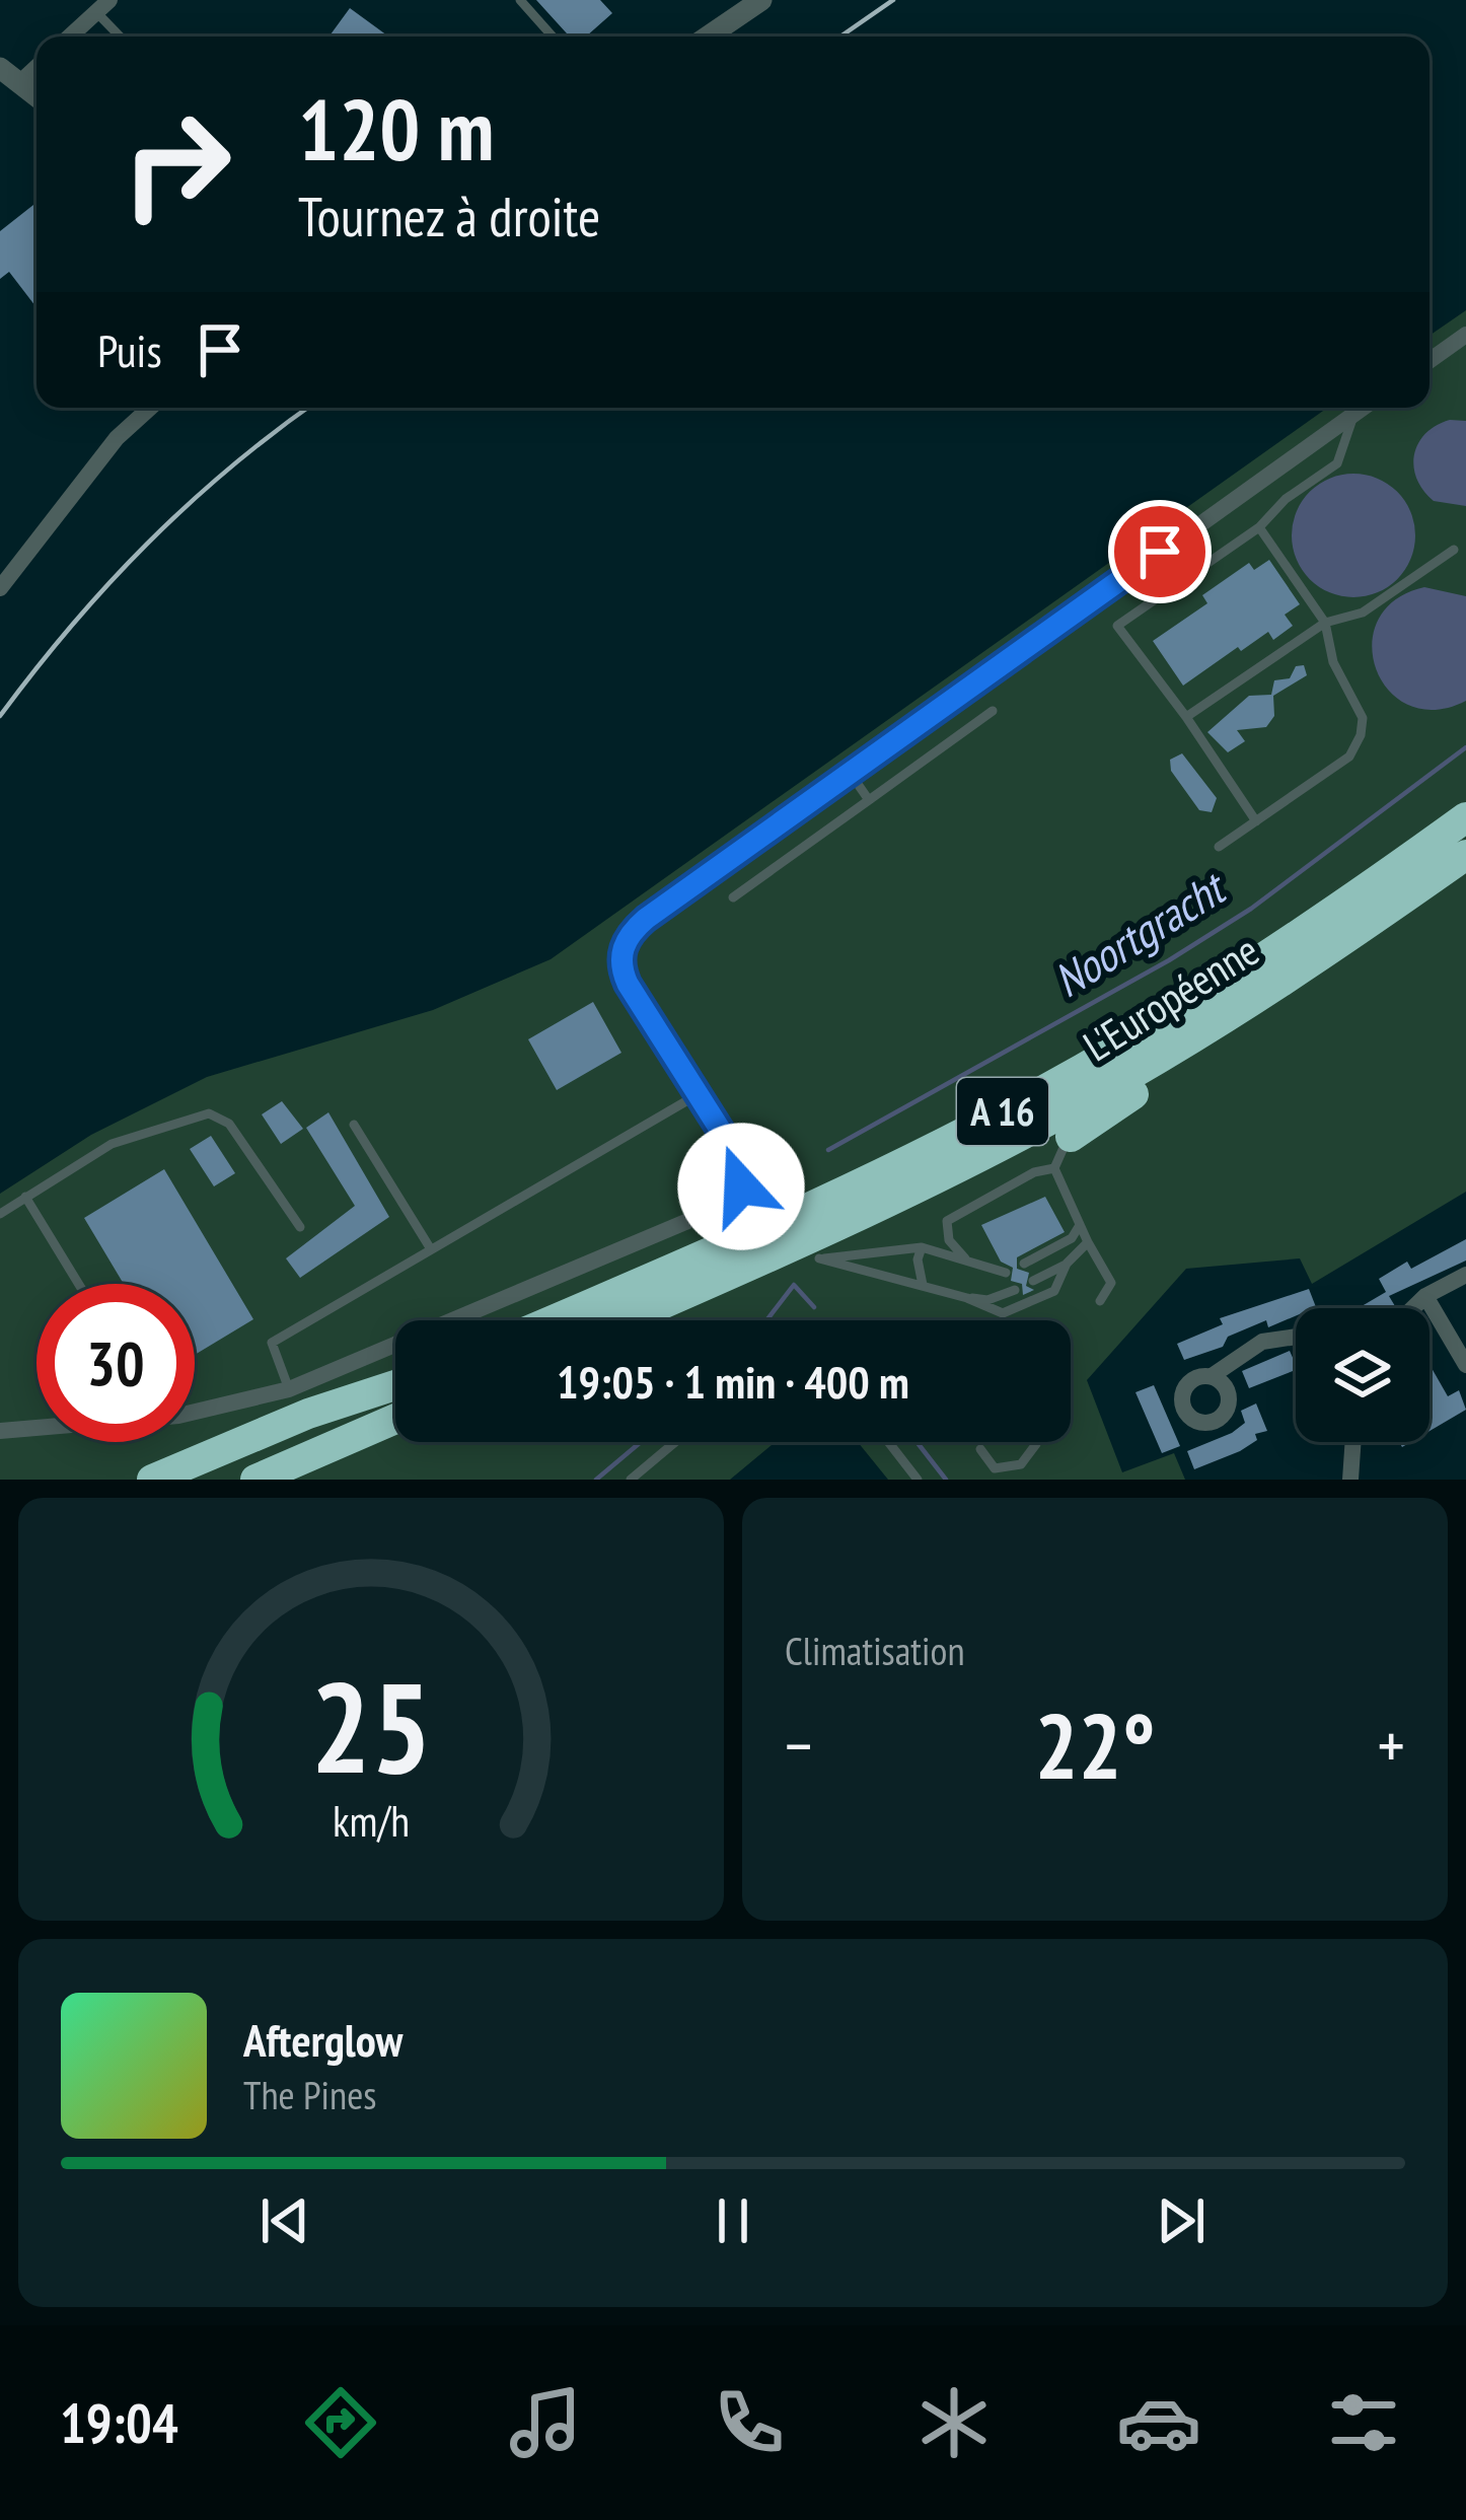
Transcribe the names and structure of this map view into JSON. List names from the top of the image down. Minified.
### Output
{"streets":{"highway":["L'Européenne","A 16"]},"water":["Noortgracht"],"page":{"turn":["120 m","Tournez à droite"],"then":"Puis","limit":"30","trip":"19:05 · 1 min · 400 m","tile":"Climatisation","heat":["−","22°","+"],"song":["Afterglow","The Pines"],"tabs":"19:04","gauge":["25","km/h"]}}
